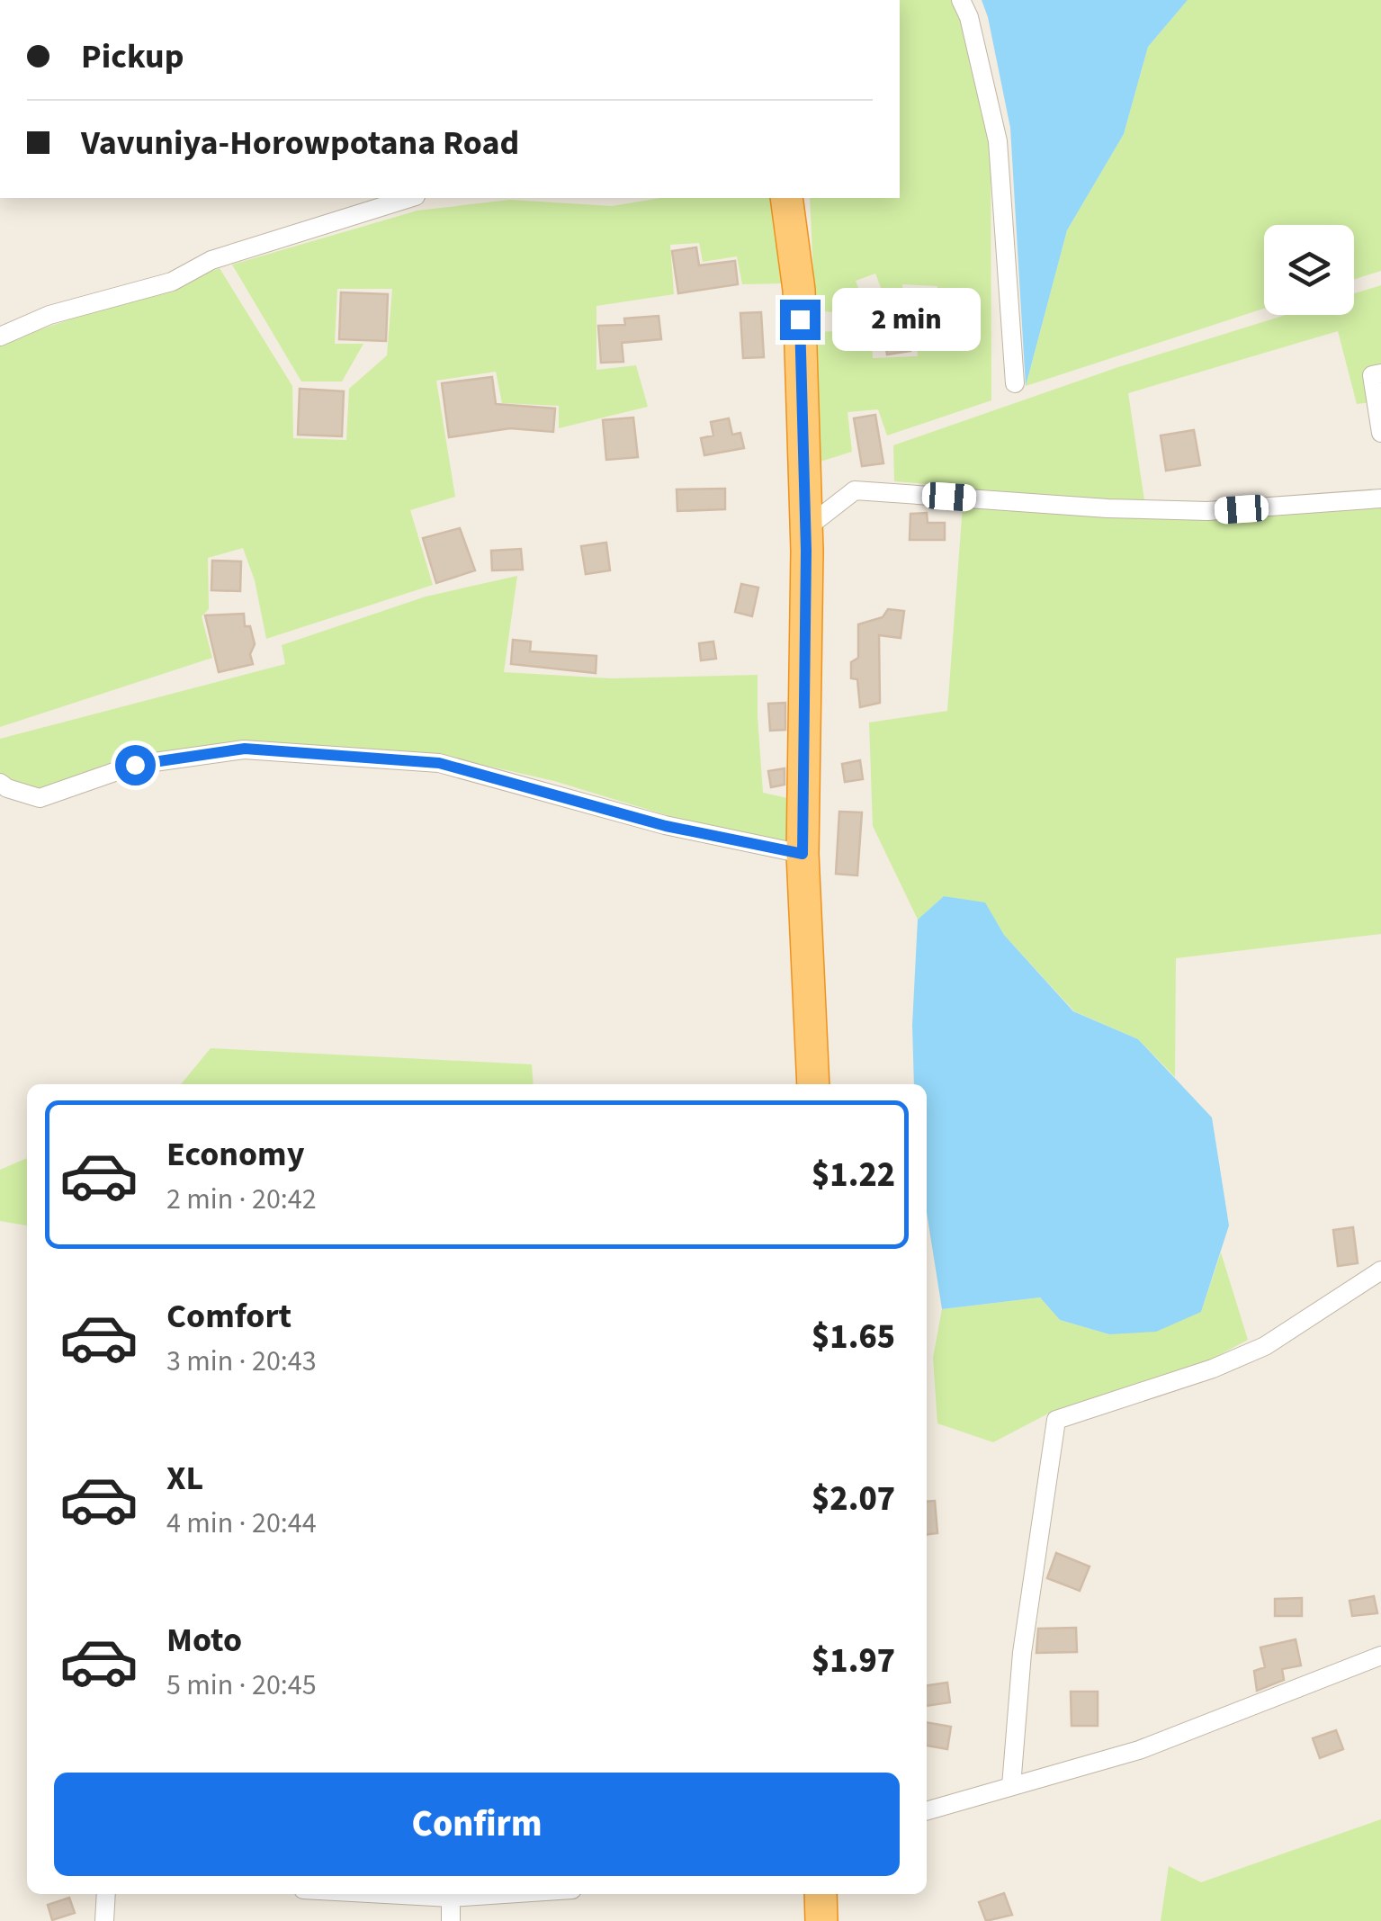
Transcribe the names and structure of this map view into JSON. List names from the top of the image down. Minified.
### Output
{"page":{"banner":["Pickup","Vavuniya-Horowpotana Road"],"bubble":"2 min","list":[{"name":"Economy","note":"2 min · 20:42","value":"$1.22"},{"name":"Comfort","note":"3 min · 20:43","value":"$1.65"},{"name":"XL","note":"4 min · 20:44","value":"$2.07"},{"name":"Moto","note":"5 min · 20:45","value":"$1.97"}],"buttons":"Confirm"}}
